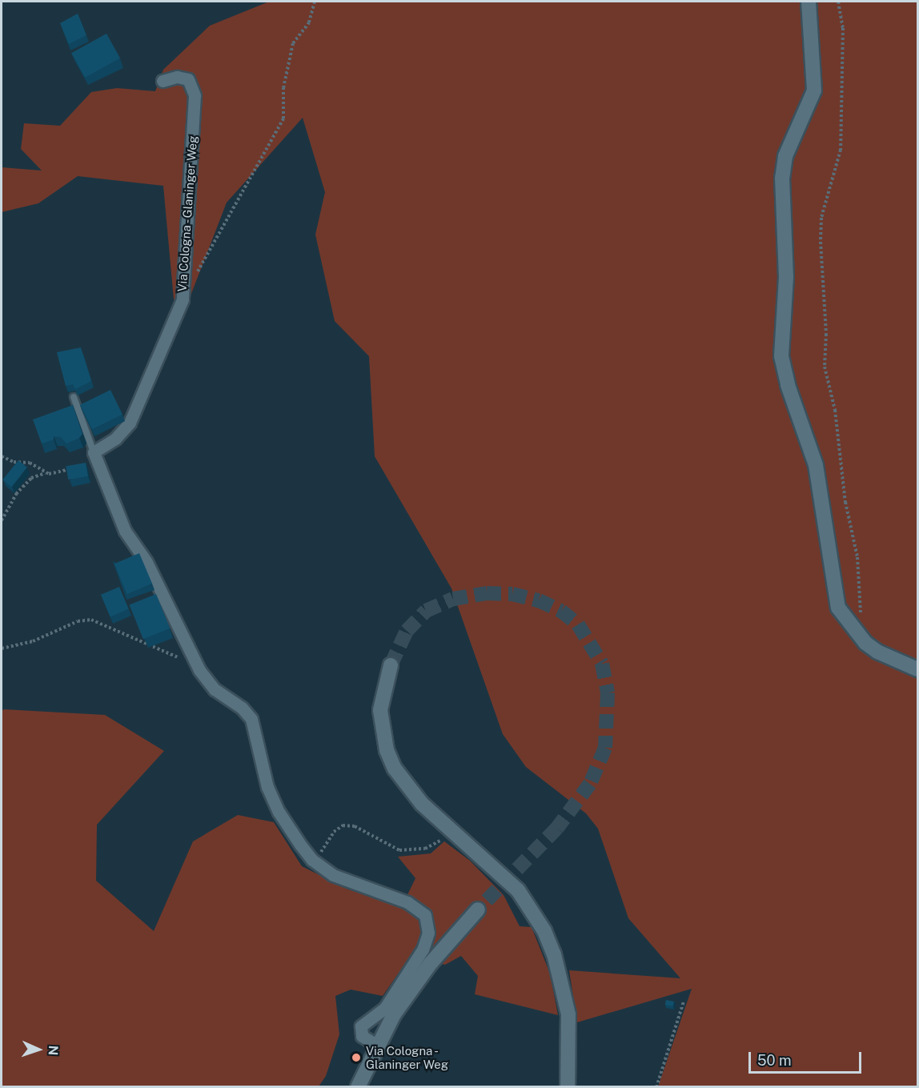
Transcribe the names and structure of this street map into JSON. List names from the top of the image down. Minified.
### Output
{"streets":{"street":["Via Cologna - Glaninger Weg"]},"places":["Via Cologna - Glaninger Weg"],"scale_bar":"50 m","north":"right"}
